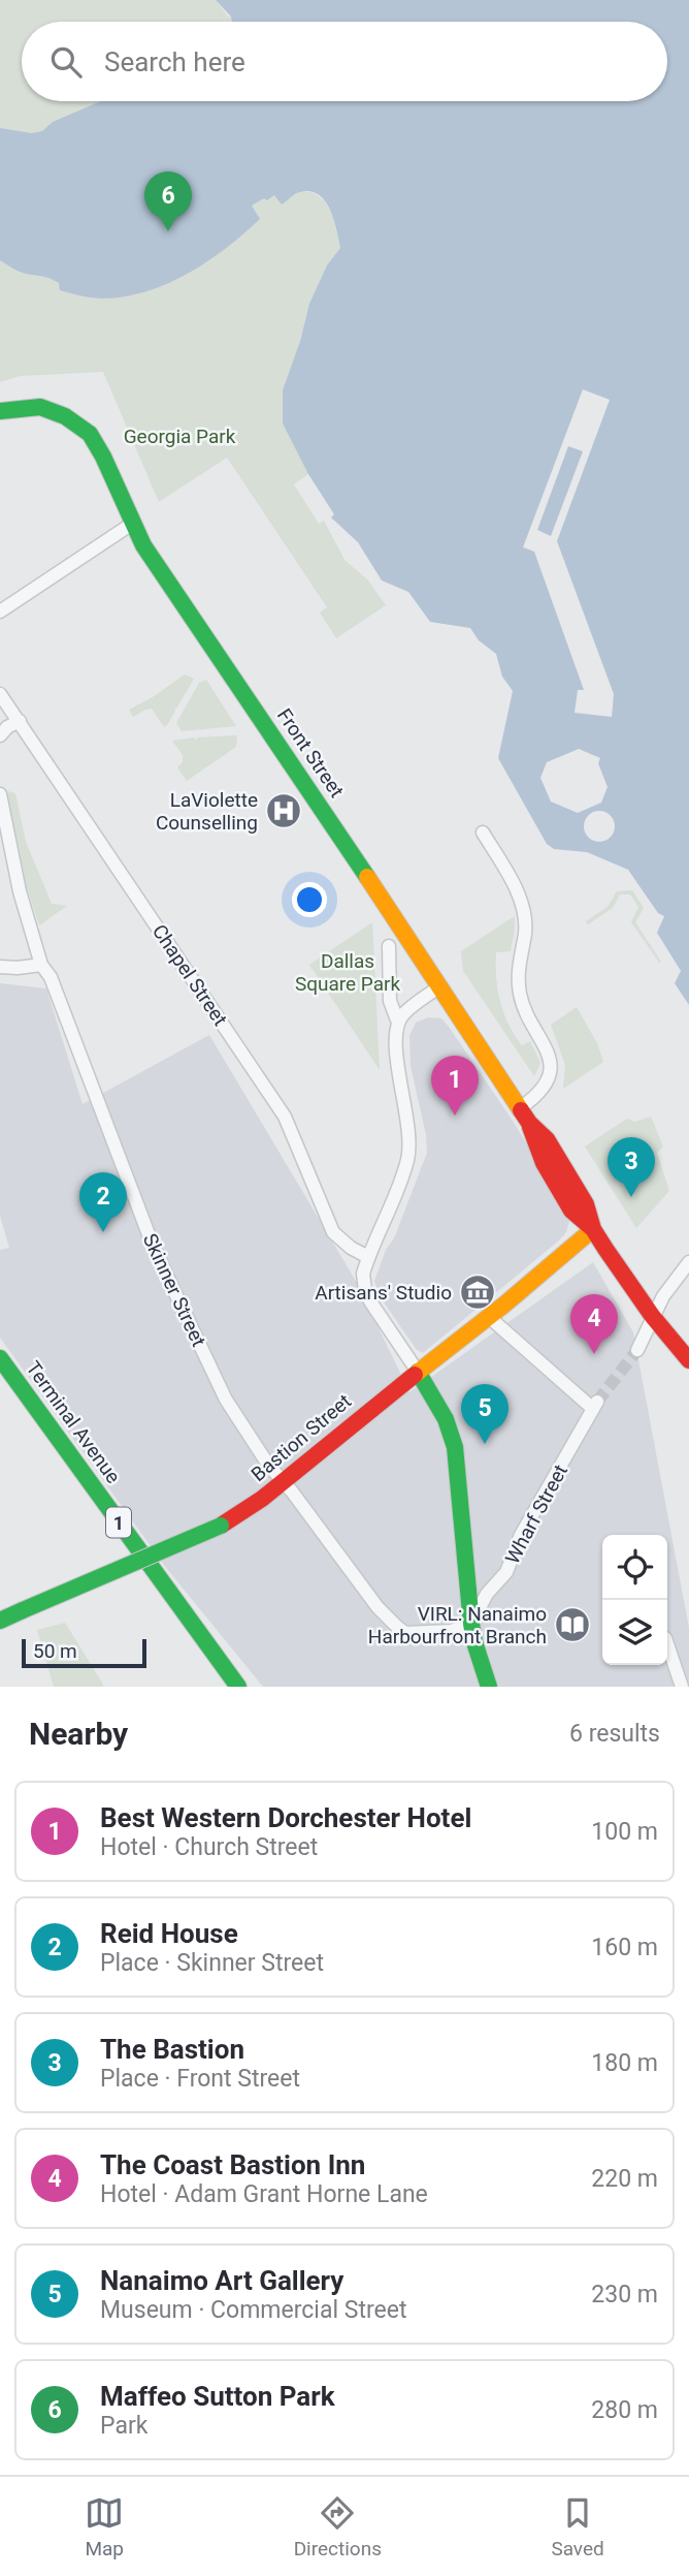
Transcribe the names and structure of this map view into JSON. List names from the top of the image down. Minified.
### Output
{"streets":{"main road":["Front Street","Terminal Avenue","Bastion Street","1"],"street":["Chapel Street","Skinner Street","Wharf Street"]},"crossings":[["Front Street","Bastion Street"],["Skinner Street","Bastion Street"],["Skinner Street","Wharf Street"],["Bastion Street","Wharf Street"]],"parks":["Georgia Park","Dallas Square Park"],"places":{"hospital":["LaViolette Counselling"],"museum":["Artisans' Studio"],"library":["VIRL: Nanaimo Harbourfront Branch"]},"scale_bar":"50 m","page":{"search":"Search here","pins":["6","1","3","2","4","5"],"scale":"50 m","heading":["Nearby","6 results"],"list":[{"mark":"1","name":"Best Western Dorchester Hotel","note":"Hotel · Church Street","value":"100 m"},{"mark":"2","name":"Reid House","note":"Place · Skinner Street","value":"160 m"},{"mark":"3","name":"The Bastion","note":"Place · Front Street","value":"180 m"},{"mark":"4","name":"The Coast Bastion Inn","note":"Hotel · Adam Grant Horne Lane","value":"220 m"},{"mark":"5","name":"Nanaimo Art Gallery","note":"Museum · Commercial Street","value":"230 m"},{"mark":"6","name":"Maffeo Sutton Park","note":"Park","value":"280 m"}],"nav":["Map","Directions","Saved"]}}
